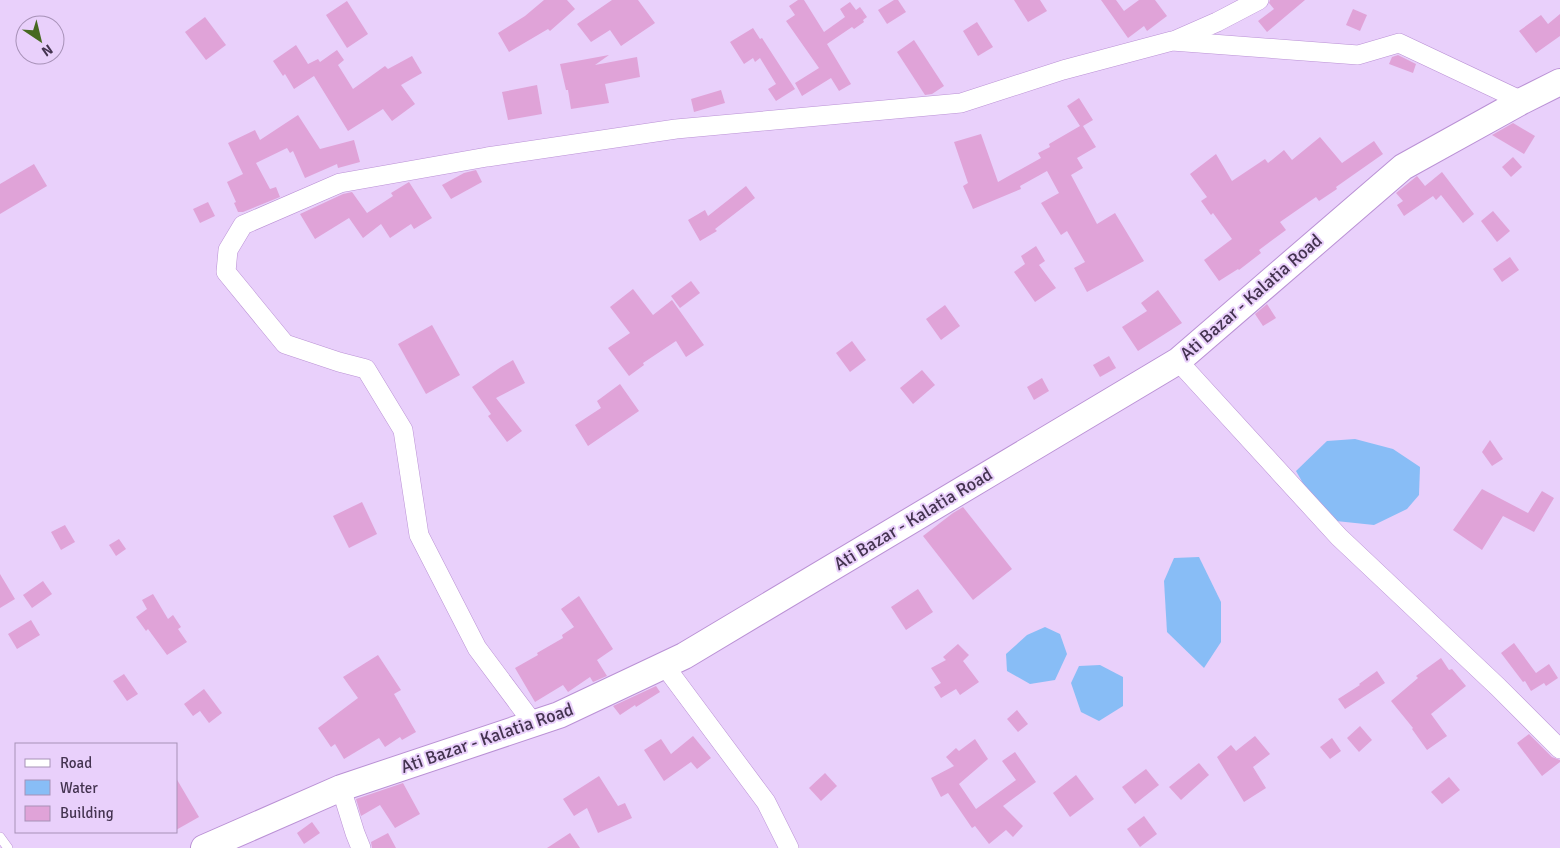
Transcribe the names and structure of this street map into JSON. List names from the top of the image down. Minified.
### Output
{"streets":{"main road":["Ati Bazar - Kalatia Road"]},"legend":["Road","Water","Building"],"north":"bottom right"}
